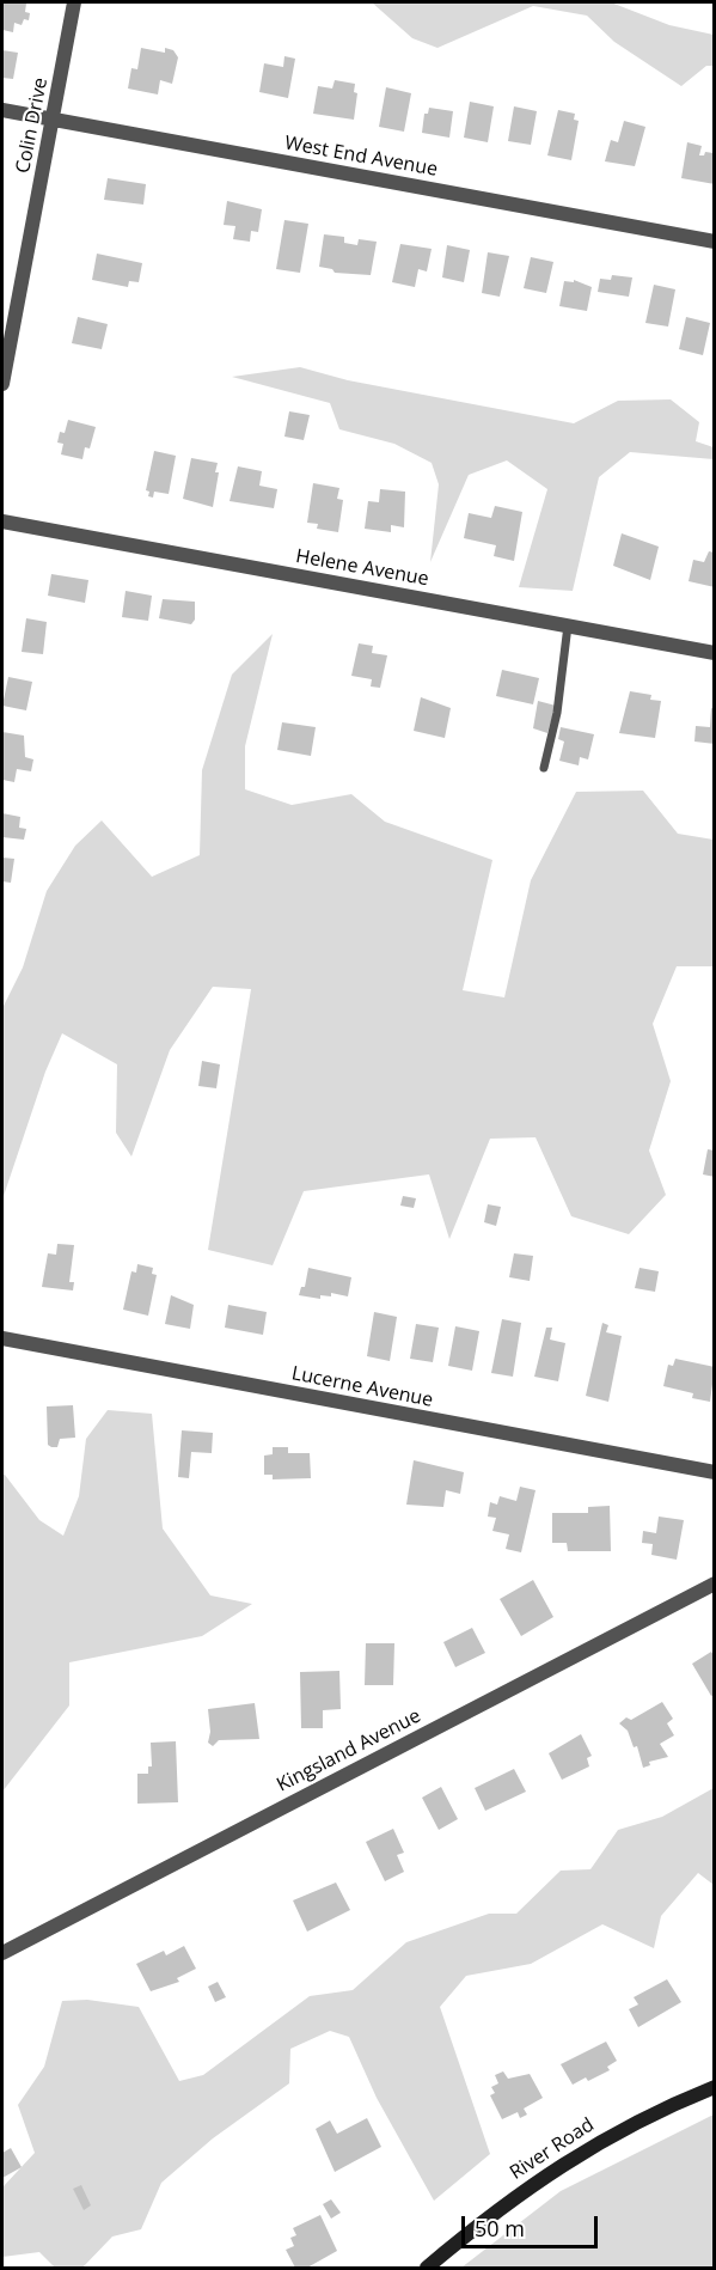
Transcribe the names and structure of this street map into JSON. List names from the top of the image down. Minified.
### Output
{"streets":{"street":["Colin Drive","West End Avenue","Helene Avenue","Lucerne Avenue","Kingsland Avenue","River Road"]},"crossings":[["Colin Drive","West End Avenue"]],"scale_bar":"50 m"}
